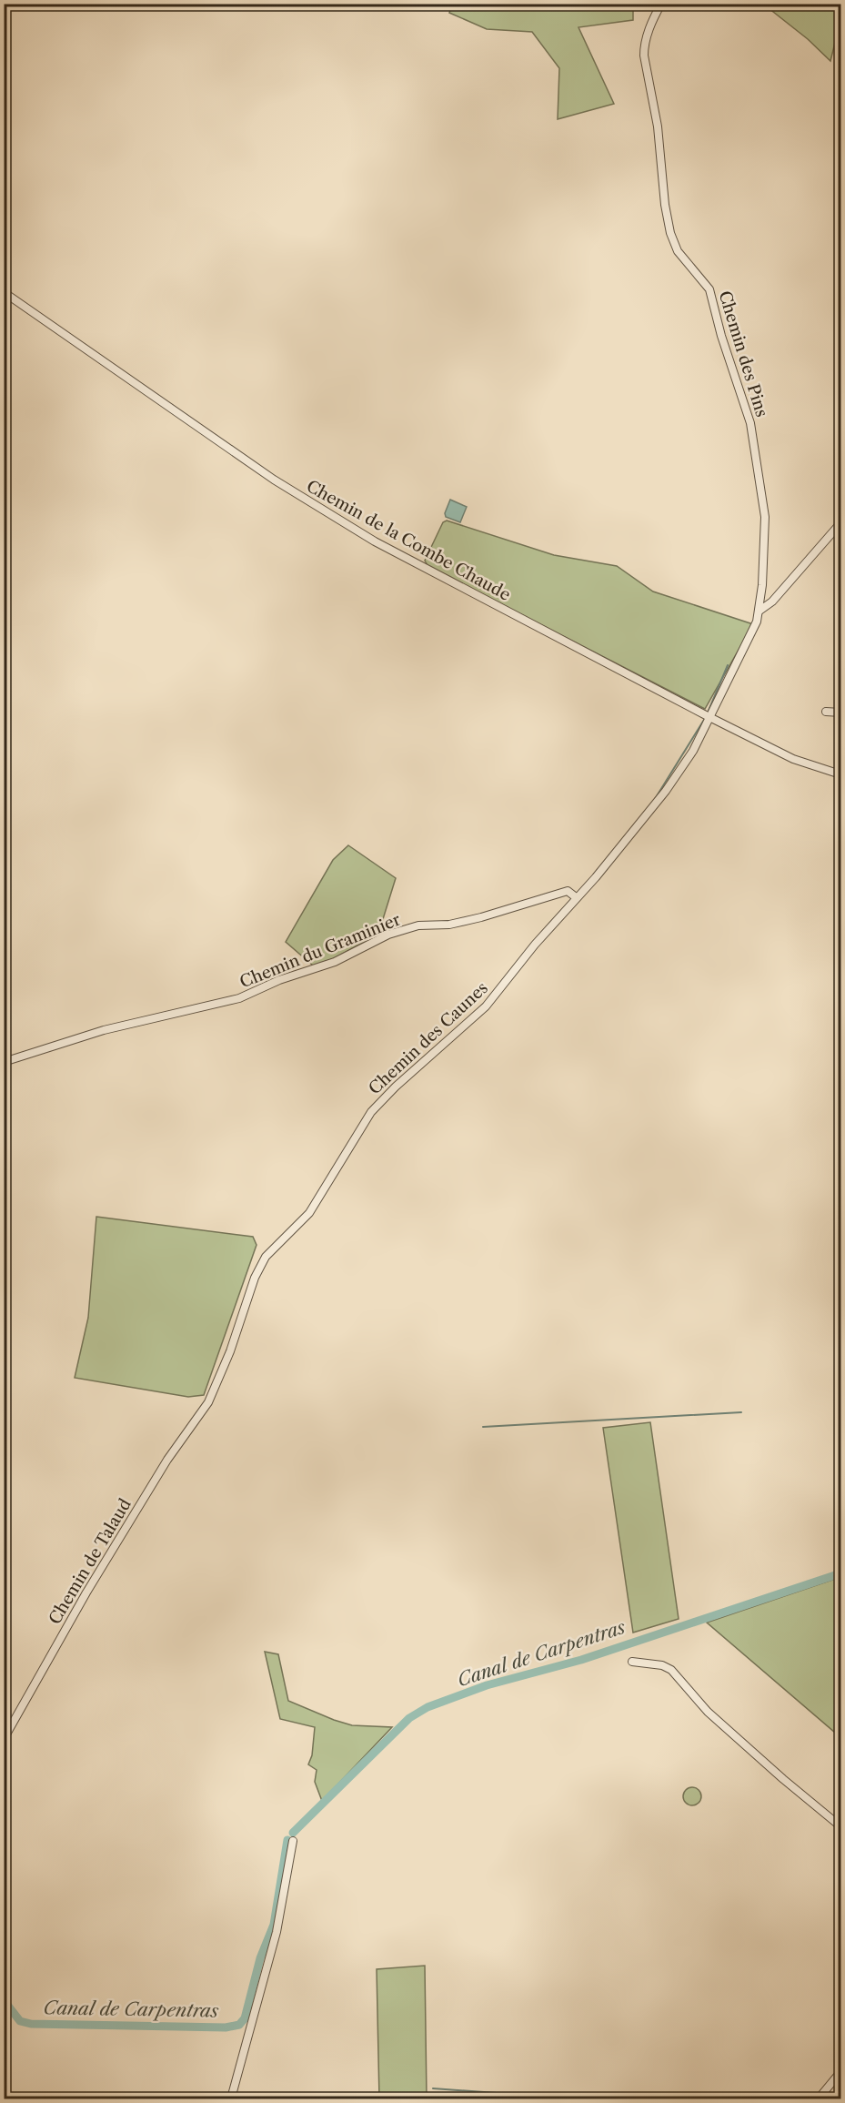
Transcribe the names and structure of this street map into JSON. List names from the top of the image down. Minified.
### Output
{"streets":{"street":["Chemin des Pins","Chemin de la Combe Chaude","Chemin du Graminier","Chemin des Caunes","Chemin de Talaud"]},"crossings":[["Chemin des Pins","Chemin de la Combe Chaude"],["Chemin des Pins","Chemin des Caunes"],["Chemin de la Combe Chaude","Chemin des Caunes"],["Chemin du Graminier","Chemin des Caunes"],["Chemin des Caunes","Chemin de Talaud"]],"water":["Canal de Carpentras"]}
